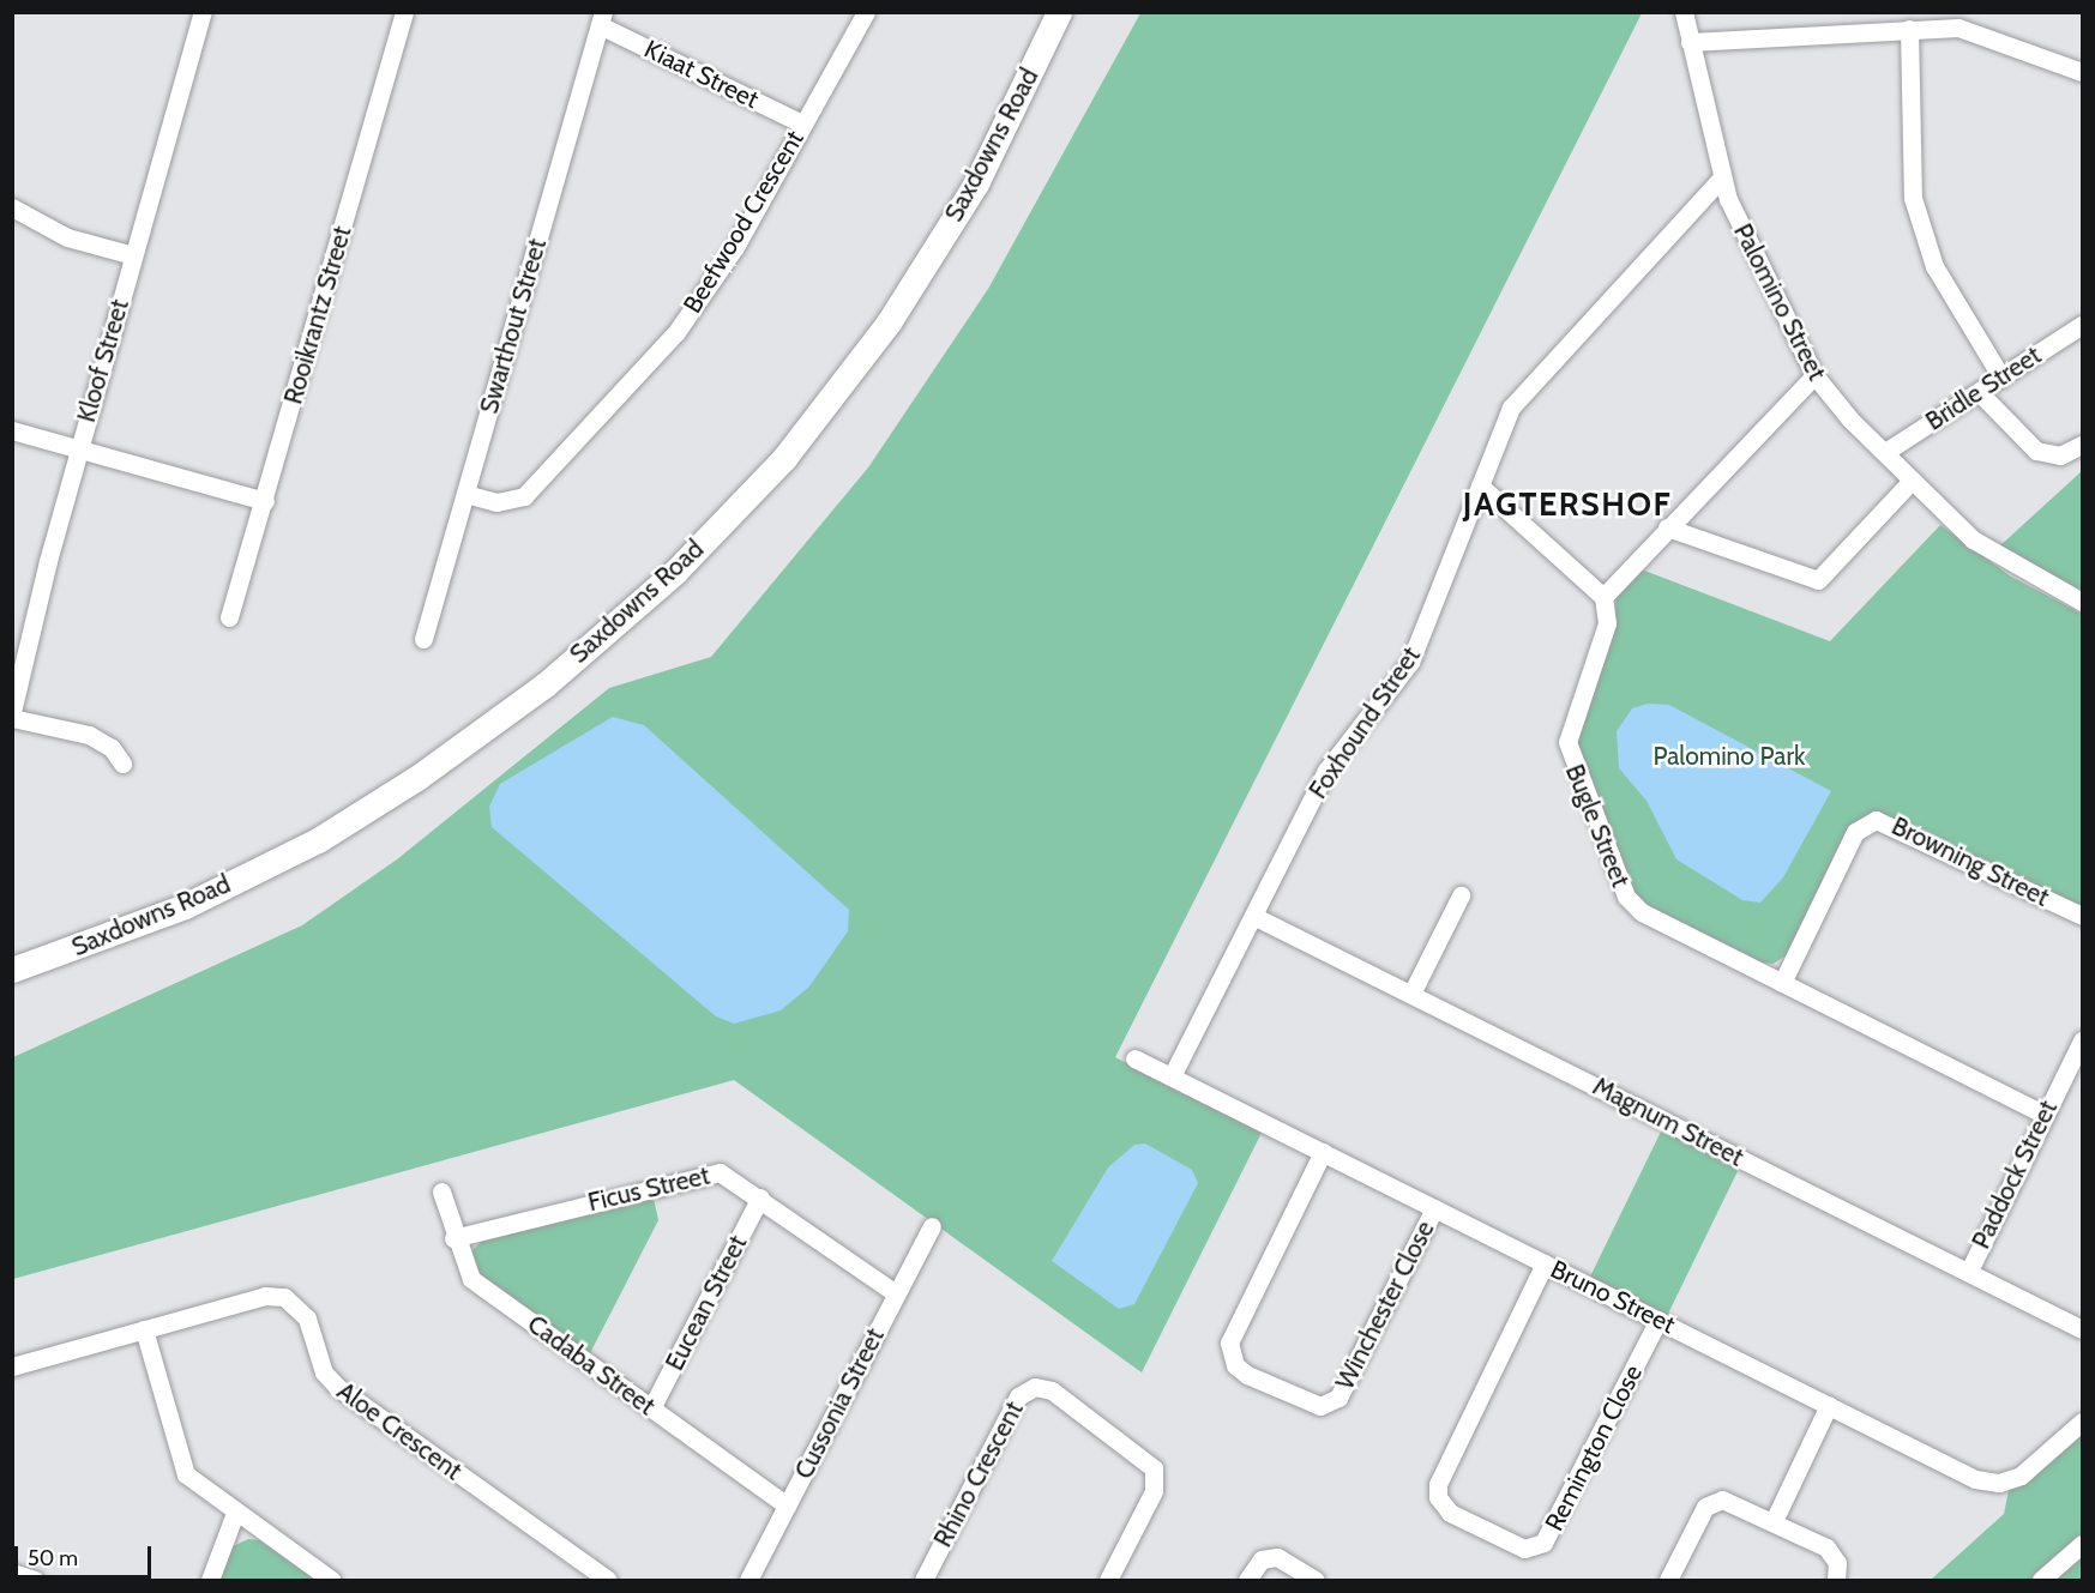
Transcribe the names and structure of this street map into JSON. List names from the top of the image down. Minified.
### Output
{"streets":{"street":["Kiaat Street","Saxdowns Road","Beefwood Crescent","Palomino Street","Rooikrantz Street","Swarthout Street","Kloof Street","Bridle Street","Foxhound Street","Bugle Street","Browning Street","Magnum Street","Paddock Street","Ficus Street","Bruno Street","Eucean Street","Winchester Close","Cadaba Street","Cussonia Street","Aloe Crescent","Remington Close","Rhino Crescent"]},"crossings":[["Kiaat Street","Beefwood Crescent"],["Kiaat Street","Swarthout Street"],["Beefwood Crescent","Swarthout Street"],["Palomino Street","Bridle Street"],["Palomino Street","Foxhound Street"],["Foxhound Street","Magnum Street"],["Foxhound Street","Bruno Street"],["Bugle Street","Browning Street"],["Bugle Street","Paddock Street"],["Magnum Street","Paddock Street"],["Ficus Street","Eucean Street"],["Ficus Street","Cadaba Street"],["Ficus Street","Cussonia Street"],["Bruno Street","Winchester Close"],["Bruno Street","Remington Close"],["Eucean Street","Cadaba Street"],["Cadaba Street","Cussonia Street"]],"districts":["JAGTERSHOF"],"parks":["Palomino Park"],"scale_bar":"50 m"}
